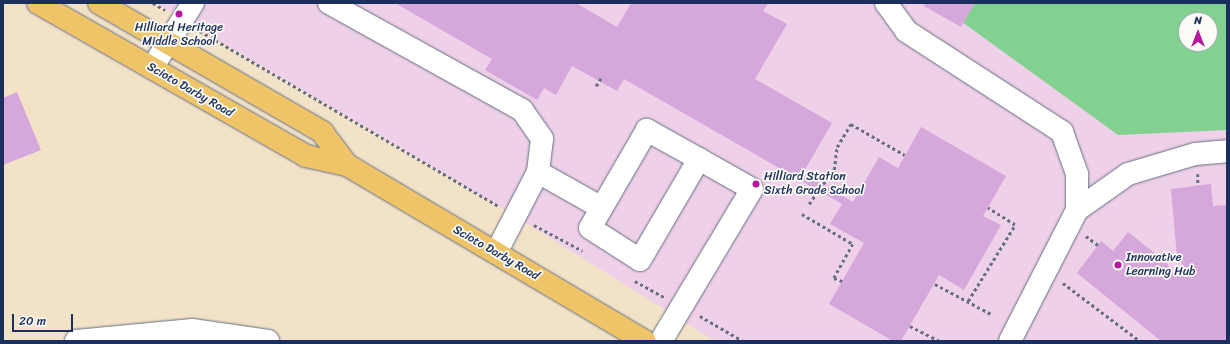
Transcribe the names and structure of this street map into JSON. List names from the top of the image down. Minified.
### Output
{"streets":{"main road":["Scioto Darby Road"]},"places":["Hilliard Heritage Middle School","Hilliard Station Sixth Grade School","Innovative Learning Hub"],"scale_bar":"20 m","north":"top"}
